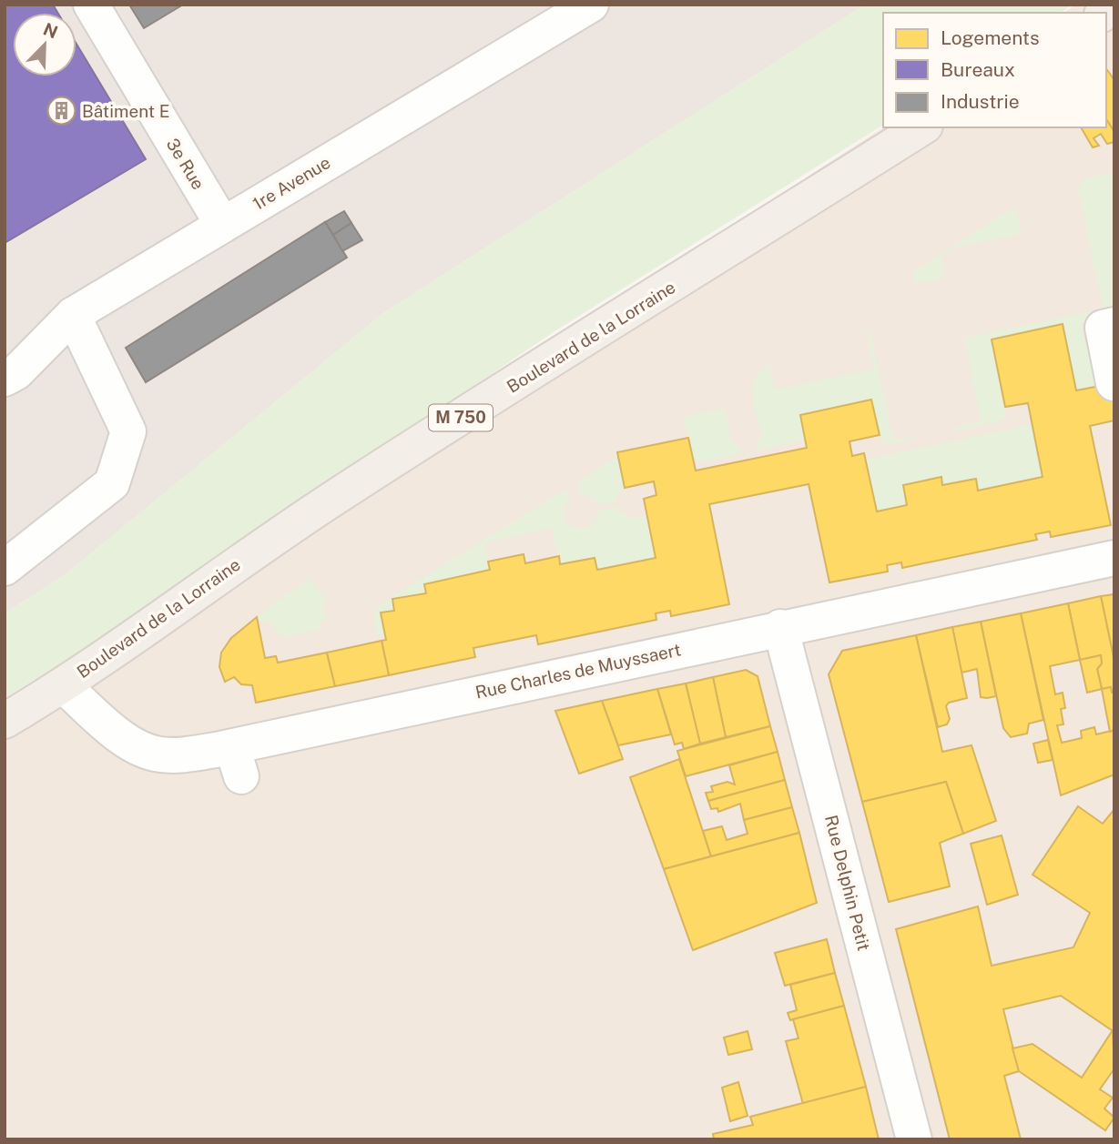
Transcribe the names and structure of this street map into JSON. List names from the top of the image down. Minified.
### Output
{"streets":{"main road":["Boulevard de la Lorraine","M 750"],"street":["3e Rue","1re Avenue","Rue Charles de Muyssaert","Rue Delphin Petit"]},"crossings":[["3e Rue","1re Avenue"],["Boulevard de la Lorraine","Rue Charles de Muyssaert"],["Rue Charles de Muyssaert","Rue Delphin Petit"]],"places":{"building":["Bâtiment E"]},"legend":["Logements","Bureaux","Industrie"],"north":"top right"}
